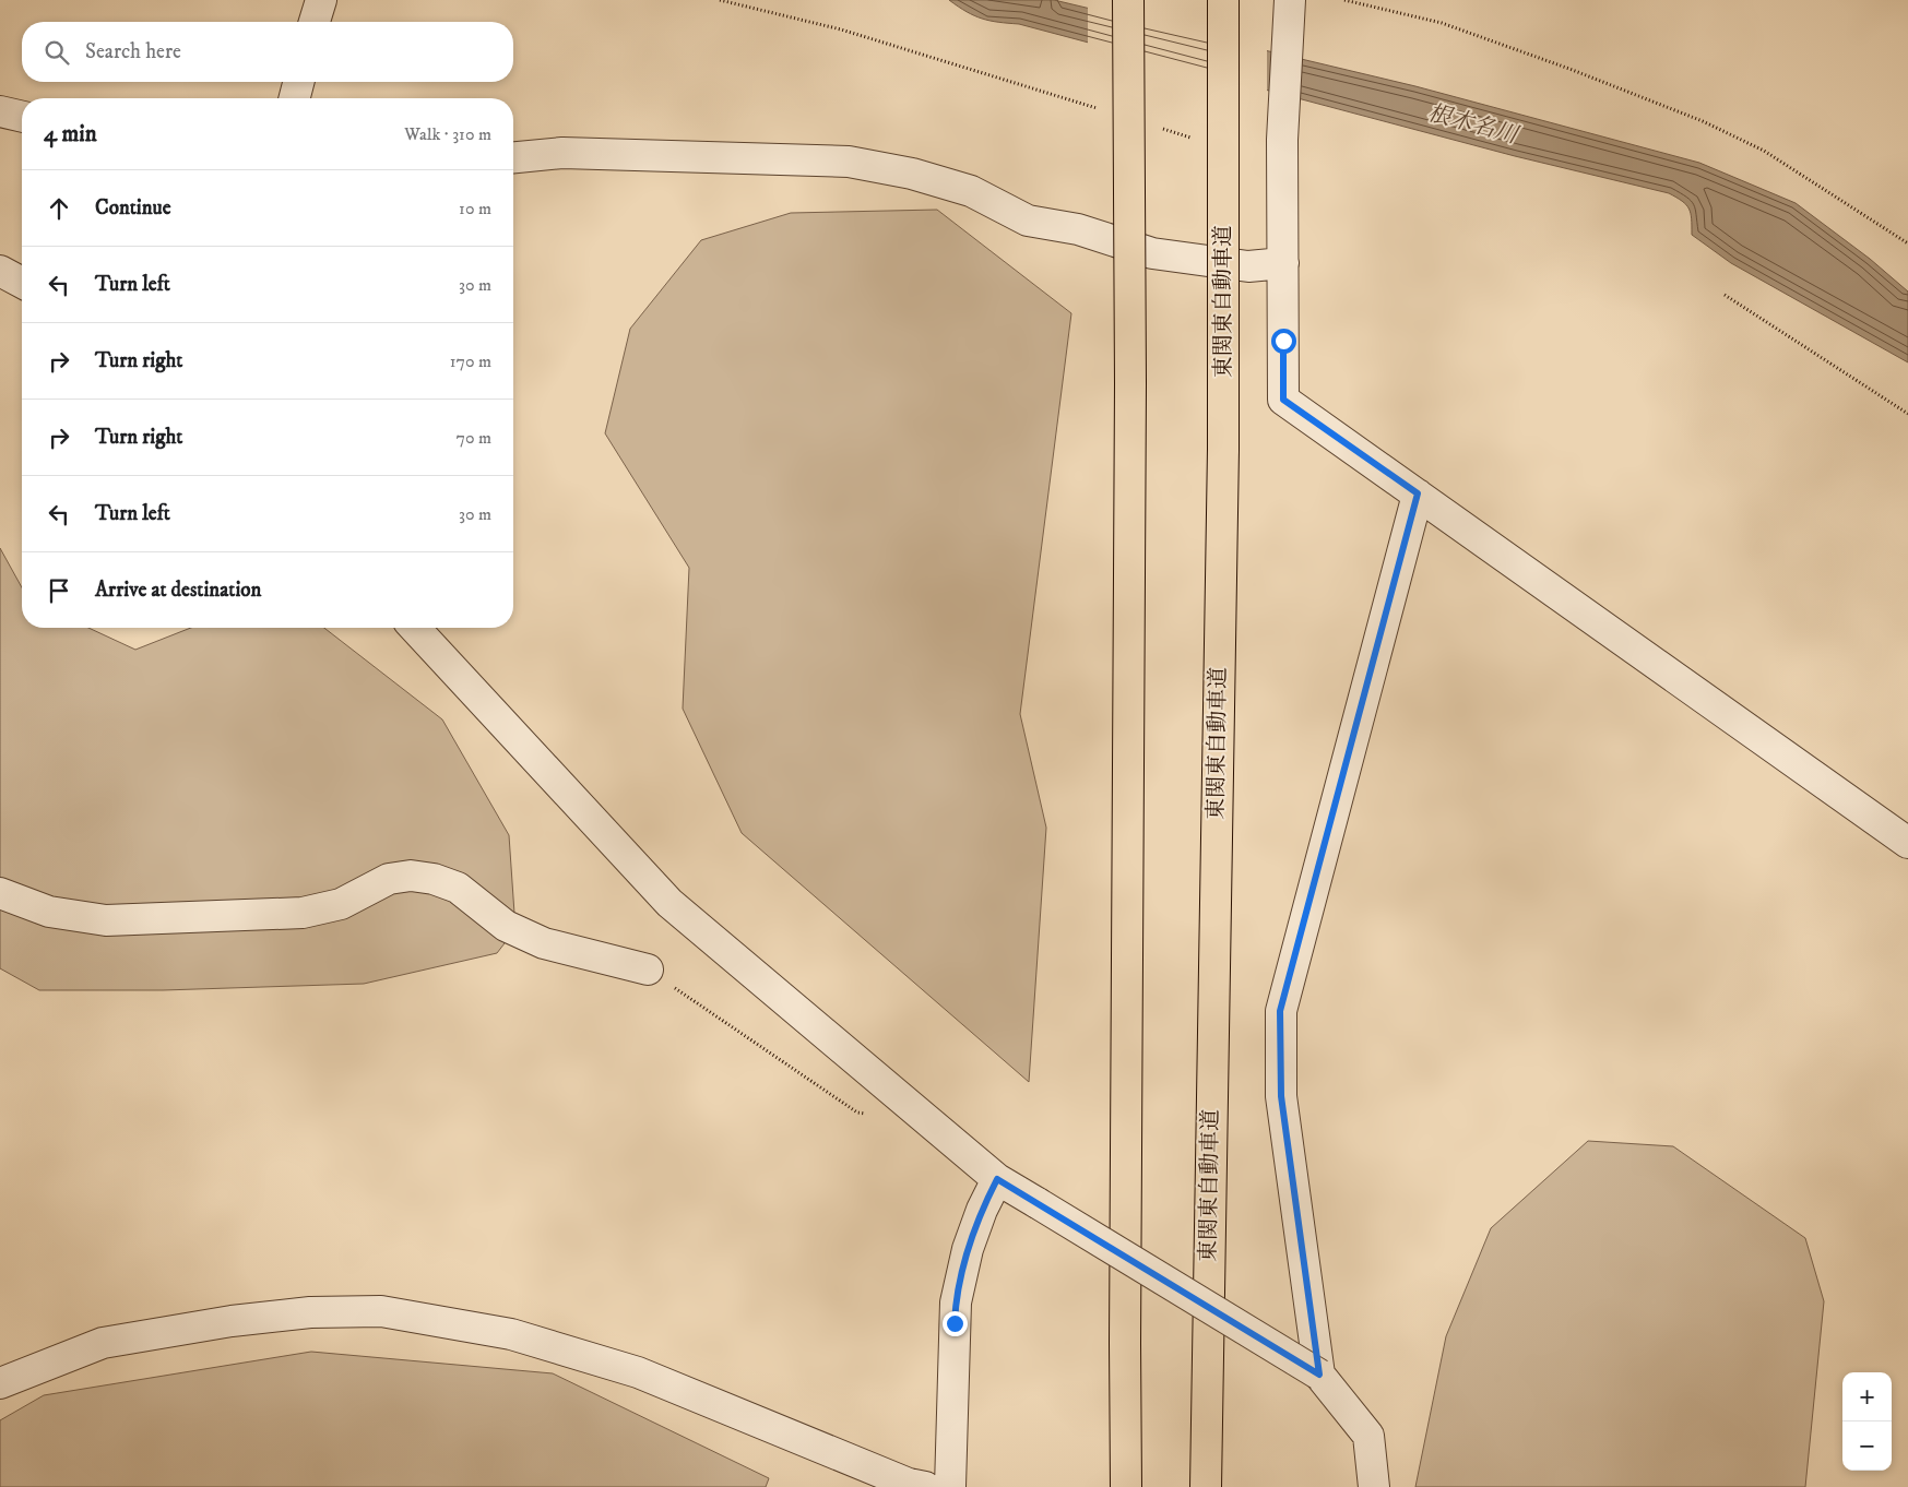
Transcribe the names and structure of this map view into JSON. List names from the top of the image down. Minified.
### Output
{"streets":{"highway":["東関東自動車道"]},"water":["根木名川"],"page":{"search":"Search here","heading":["4 min","Walk · 310 m"],"list":[["Continue","10 m"],["Turn left","30 m"],["Turn right","170 m"],["Turn right","70 m"],["Turn left","30 m"],"Arrive at destination"],"map_buttons":["+","−"]}}
